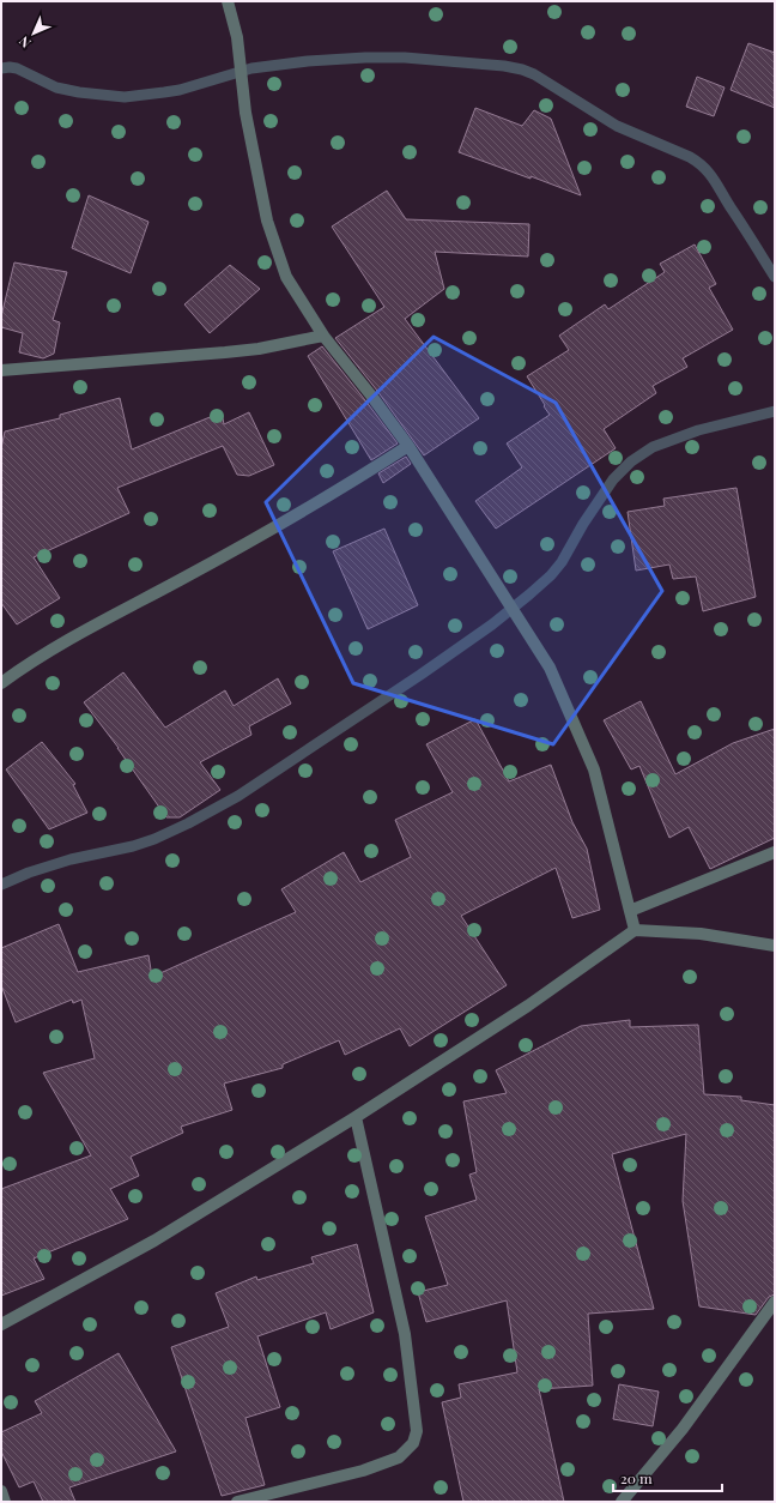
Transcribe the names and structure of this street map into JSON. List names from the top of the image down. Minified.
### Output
{"scale_bar":"20 m","north":"bottom left"}
